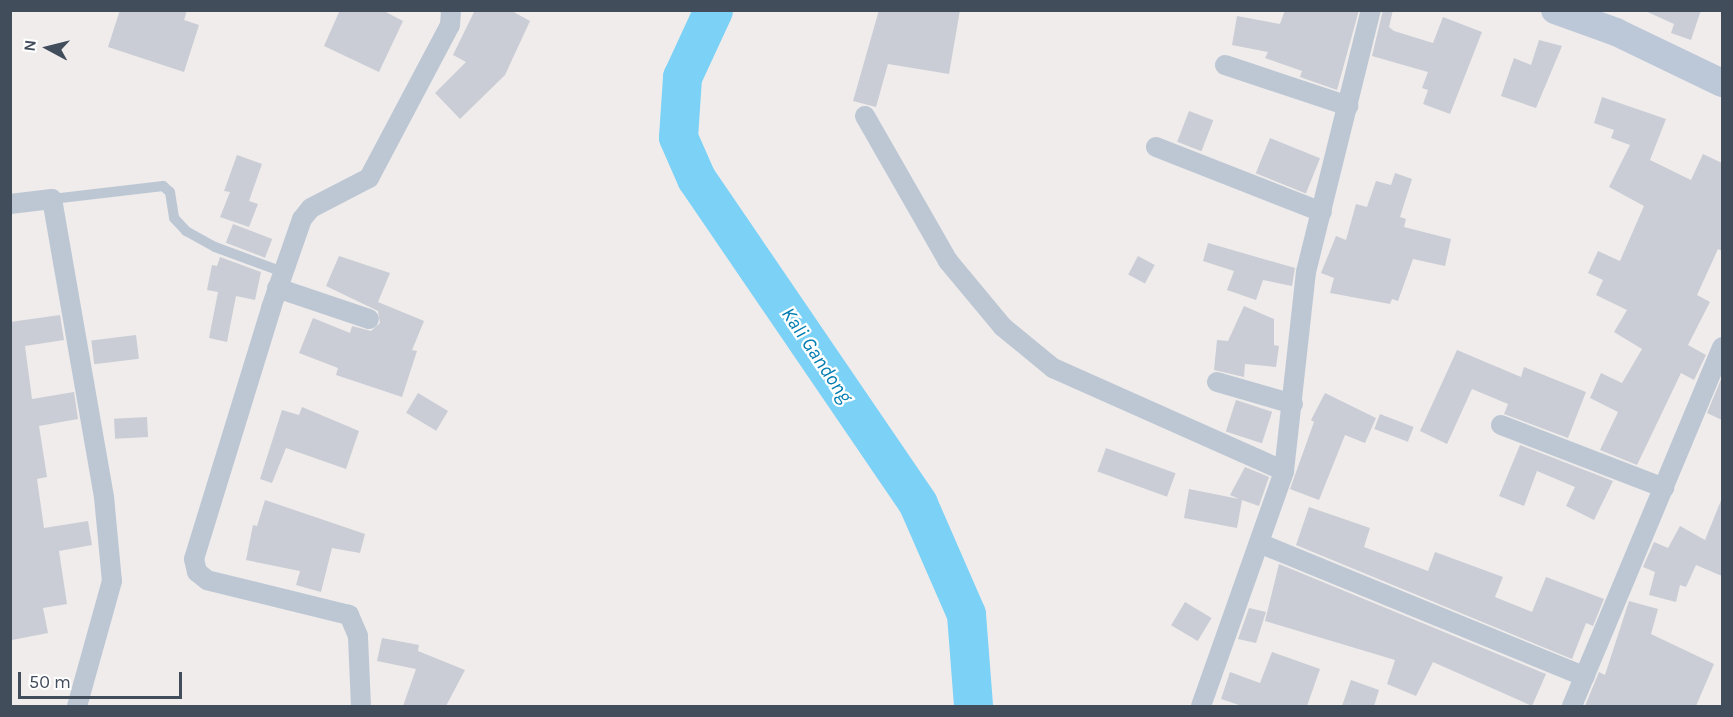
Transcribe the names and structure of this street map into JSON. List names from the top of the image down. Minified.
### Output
{"water":["Kali Gandong"],"scale_bar":"50 m","north":"left"}
